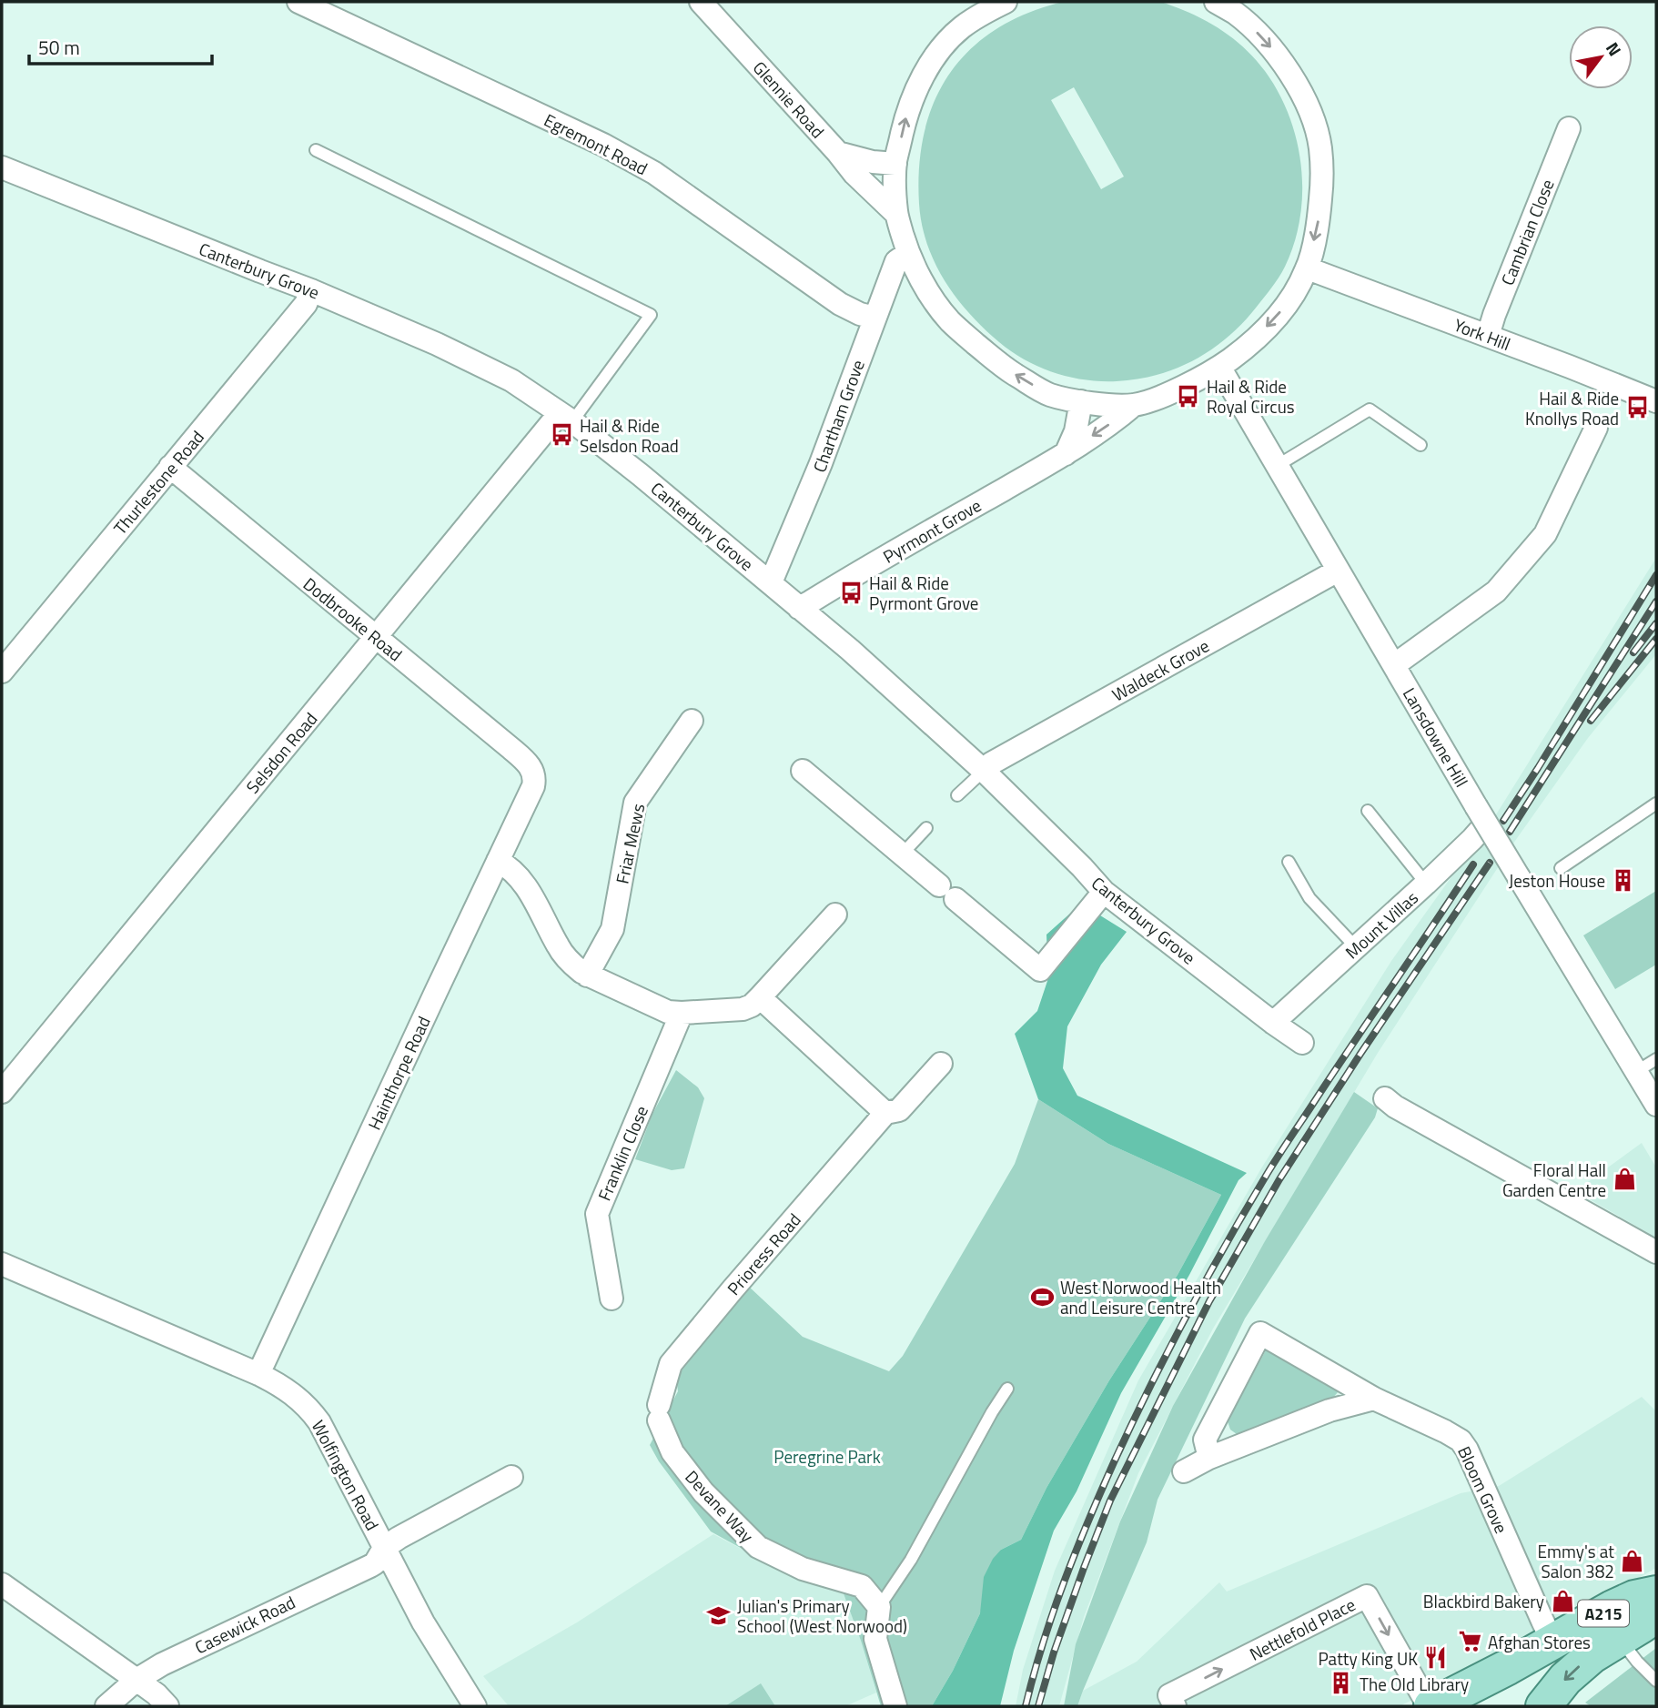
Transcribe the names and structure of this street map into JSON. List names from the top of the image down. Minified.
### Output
{"streets":{"main road":["A215"],"street":["Glennie Road","Egremont Road","Cambrian Close","Canterbury Grove","York Hill","Chartham Grove","Thurlestone Road","Pyrmont Grove","Dodbrooke Road","Waldeck Grove","Lansdowne Hill","Selsdon Road","Friar Mews","Mount Villas","Hainthorpe Road","Franklin Close","Prioress Road","Wolfington Road","Bloom Grove","Devane Way","Casewick Road","Nettlefold Place"]},"crossings":[["Egremont Road","Chartham Grove"],["Cambrian Close","York Hill"],["Canterbury Grove","Chartham Grove"],["Canterbury Grove","Thurlestone Road"],["Canterbury Grove","Pyrmont Grove"],["Canterbury Grove","Waldeck Grove"],["Canterbury Grove","Selsdon Road"],["Canterbury Grove","Mount Villas"],["Thurlestone Road","Dodbrooke Road"],["Dodbrooke Road","Selsdon Road"],["Dodbrooke Road","Hainthorpe Road"],["Waldeck Grove","Lansdowne Hill"],["Lansdowne Hill","Mount Villas"],["Hainthorpe Road","Wolfington Road"],["Prioress Road","Devane Way"],["Wolfington Road","Casewick Road"],["Bloom Grove","A215"],["A215","Nettlefold Place"]],"parks":["Peregrine Park"],"places":{"bus stop":["Hail & Ride Royal Circus","Hail & Ride Knollys Road","Hail & Ride Selsdon Road","Hail & Ride Pyrmont Grove"],"building":["Jeston House","The Old Library"],"shop":["Floral Hall Garden Centre","Emmy's at Salon 382","Blackbird Bakery"],"sports":["West Norwood Health and Leisure Centre"],"school or university":["Julian's Primary School (West Norwood)"],"supermarket":["Afghan Stores"],"restaurant":["Patty King UK"]},"scale_bar":"50 m","north":"top right"}
